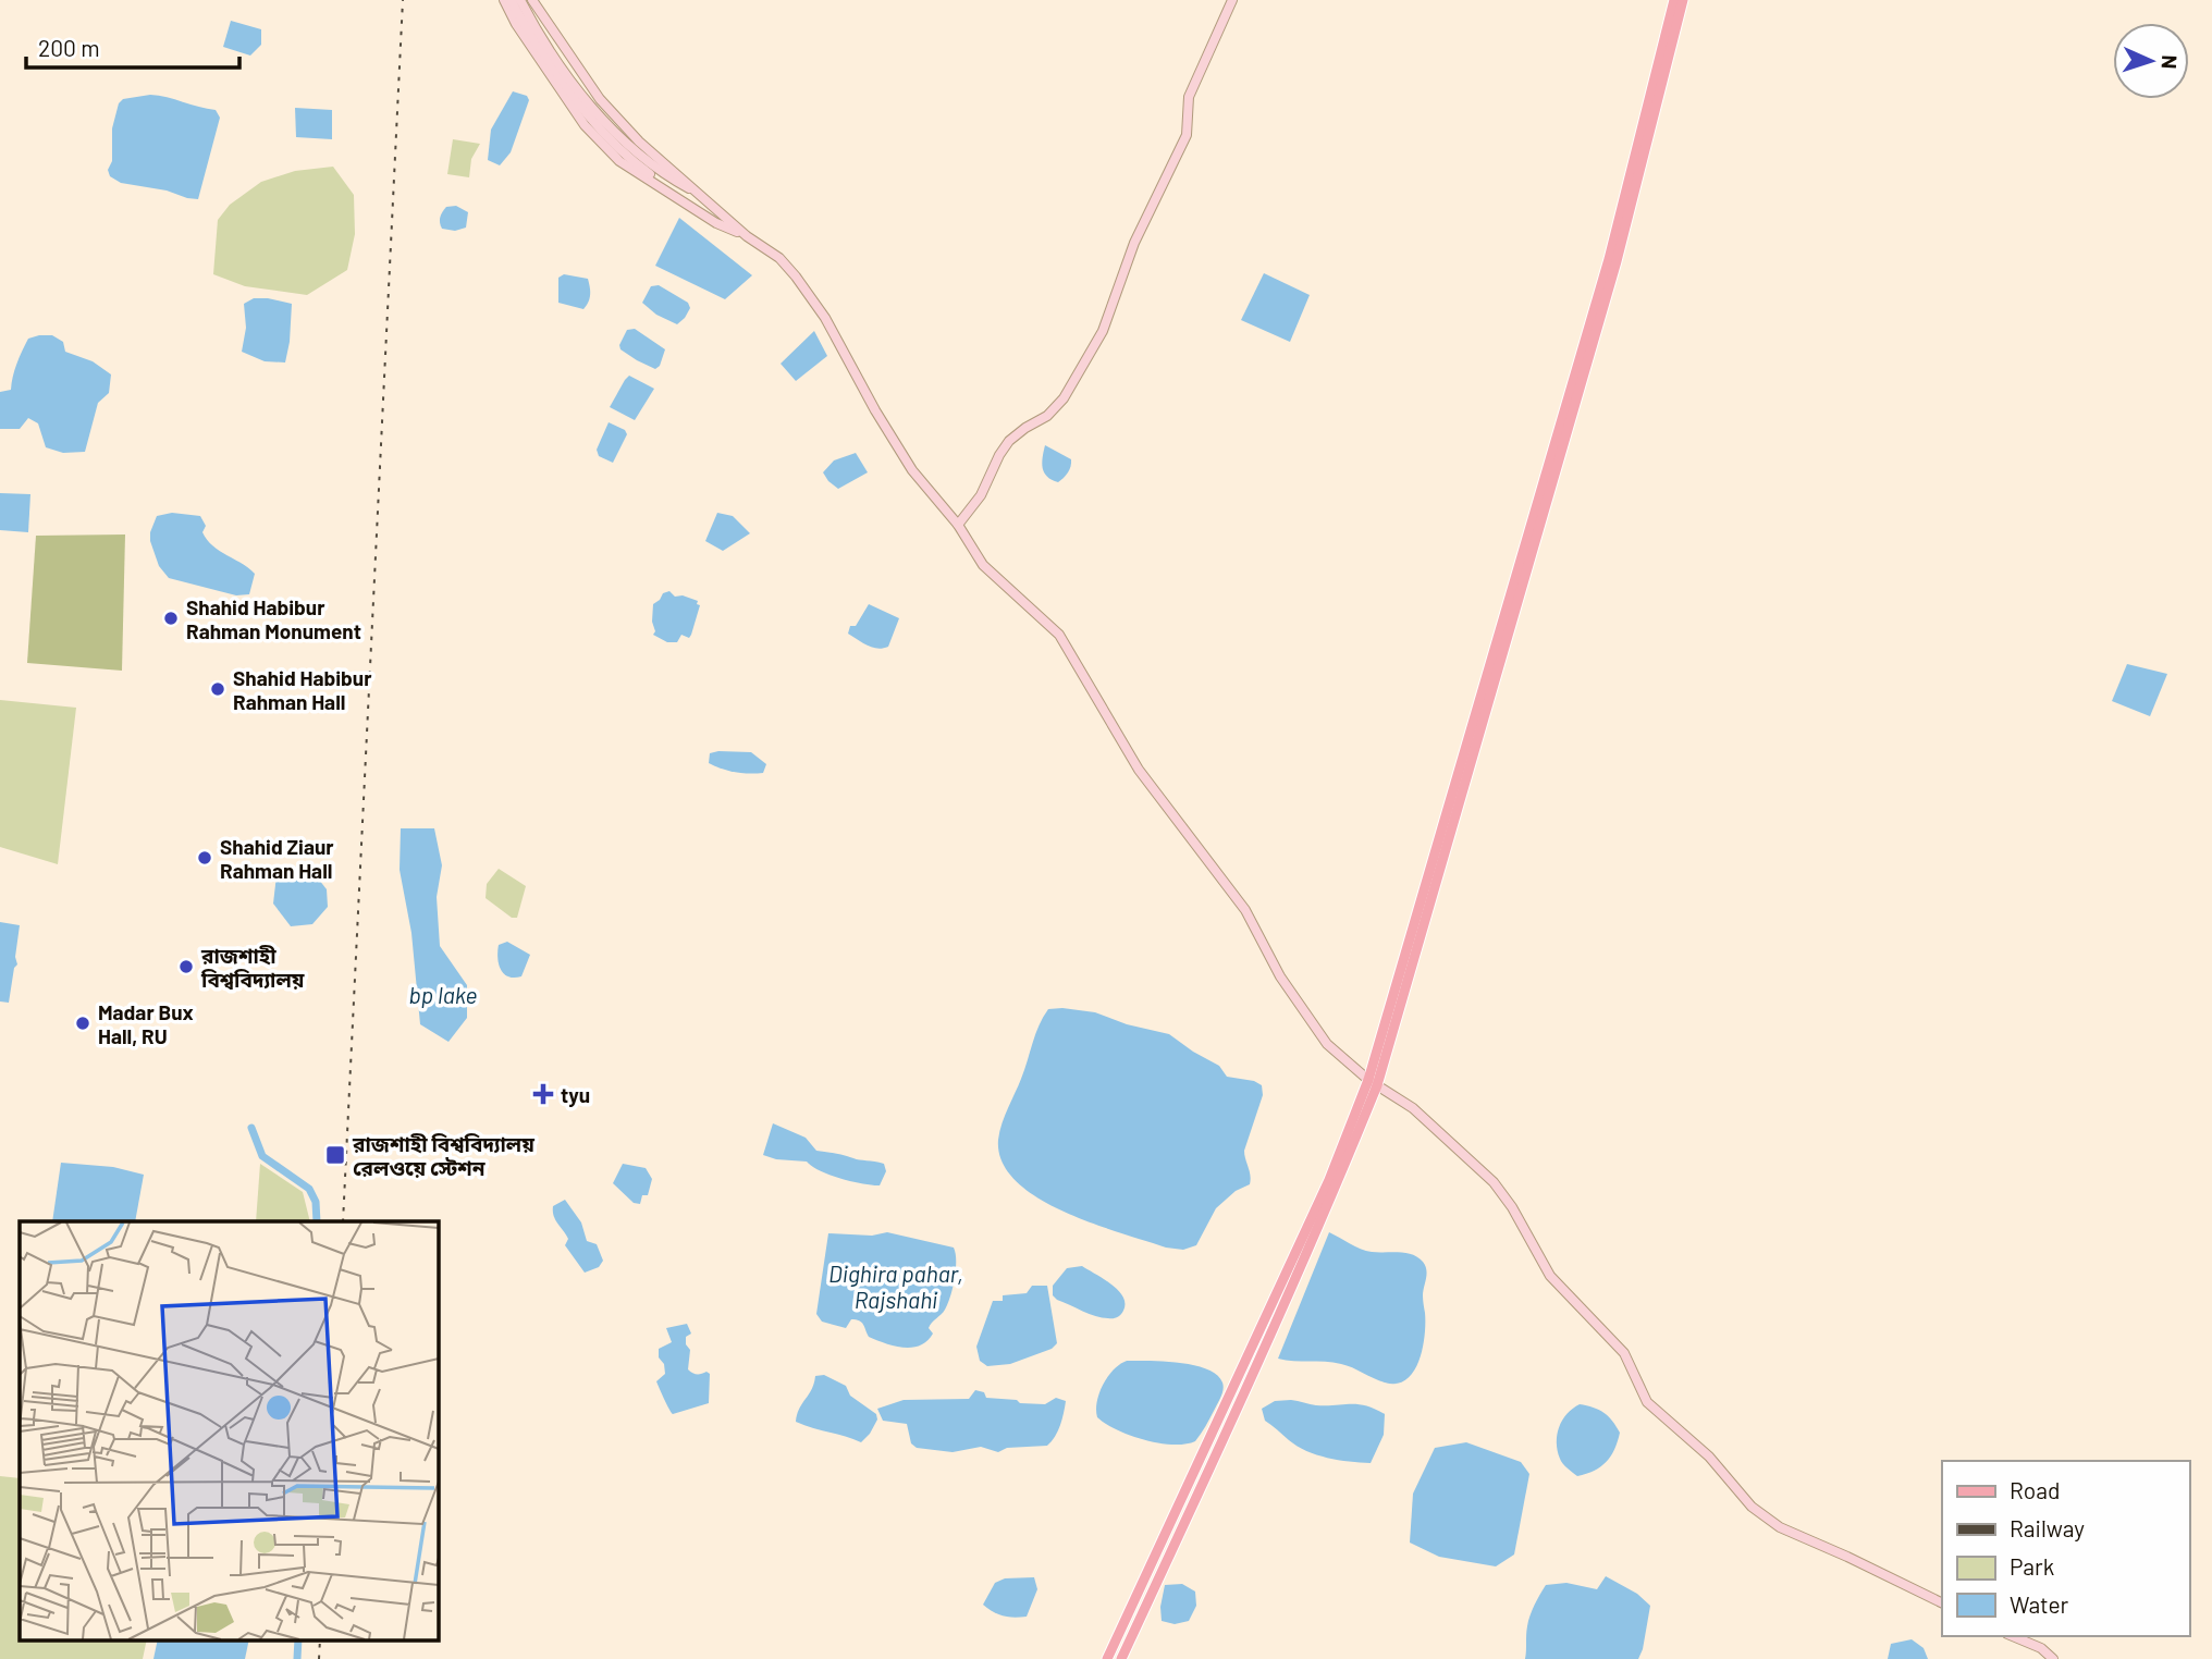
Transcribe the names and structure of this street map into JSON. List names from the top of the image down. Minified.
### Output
{"water":["bp lake","Dighira pahar, Rajshahi"],"places":{"other":["Shahid Habibur Rahman Monument","Shahid Habibur Rahman Hall","Shahid Ziaur Rahman Hall","রাজশাহী বিশ্ববিদ্যালয়","Madar Bux Hall, RU"],"health":["tyu"],"transit":["রাজশাহী বিশ্ববিদ্যালয় রেলওয়ে স্টেশন"]},"legend":["Road","Railway","Park","Water"],"scale_bar":"200 m","north":"right"}
